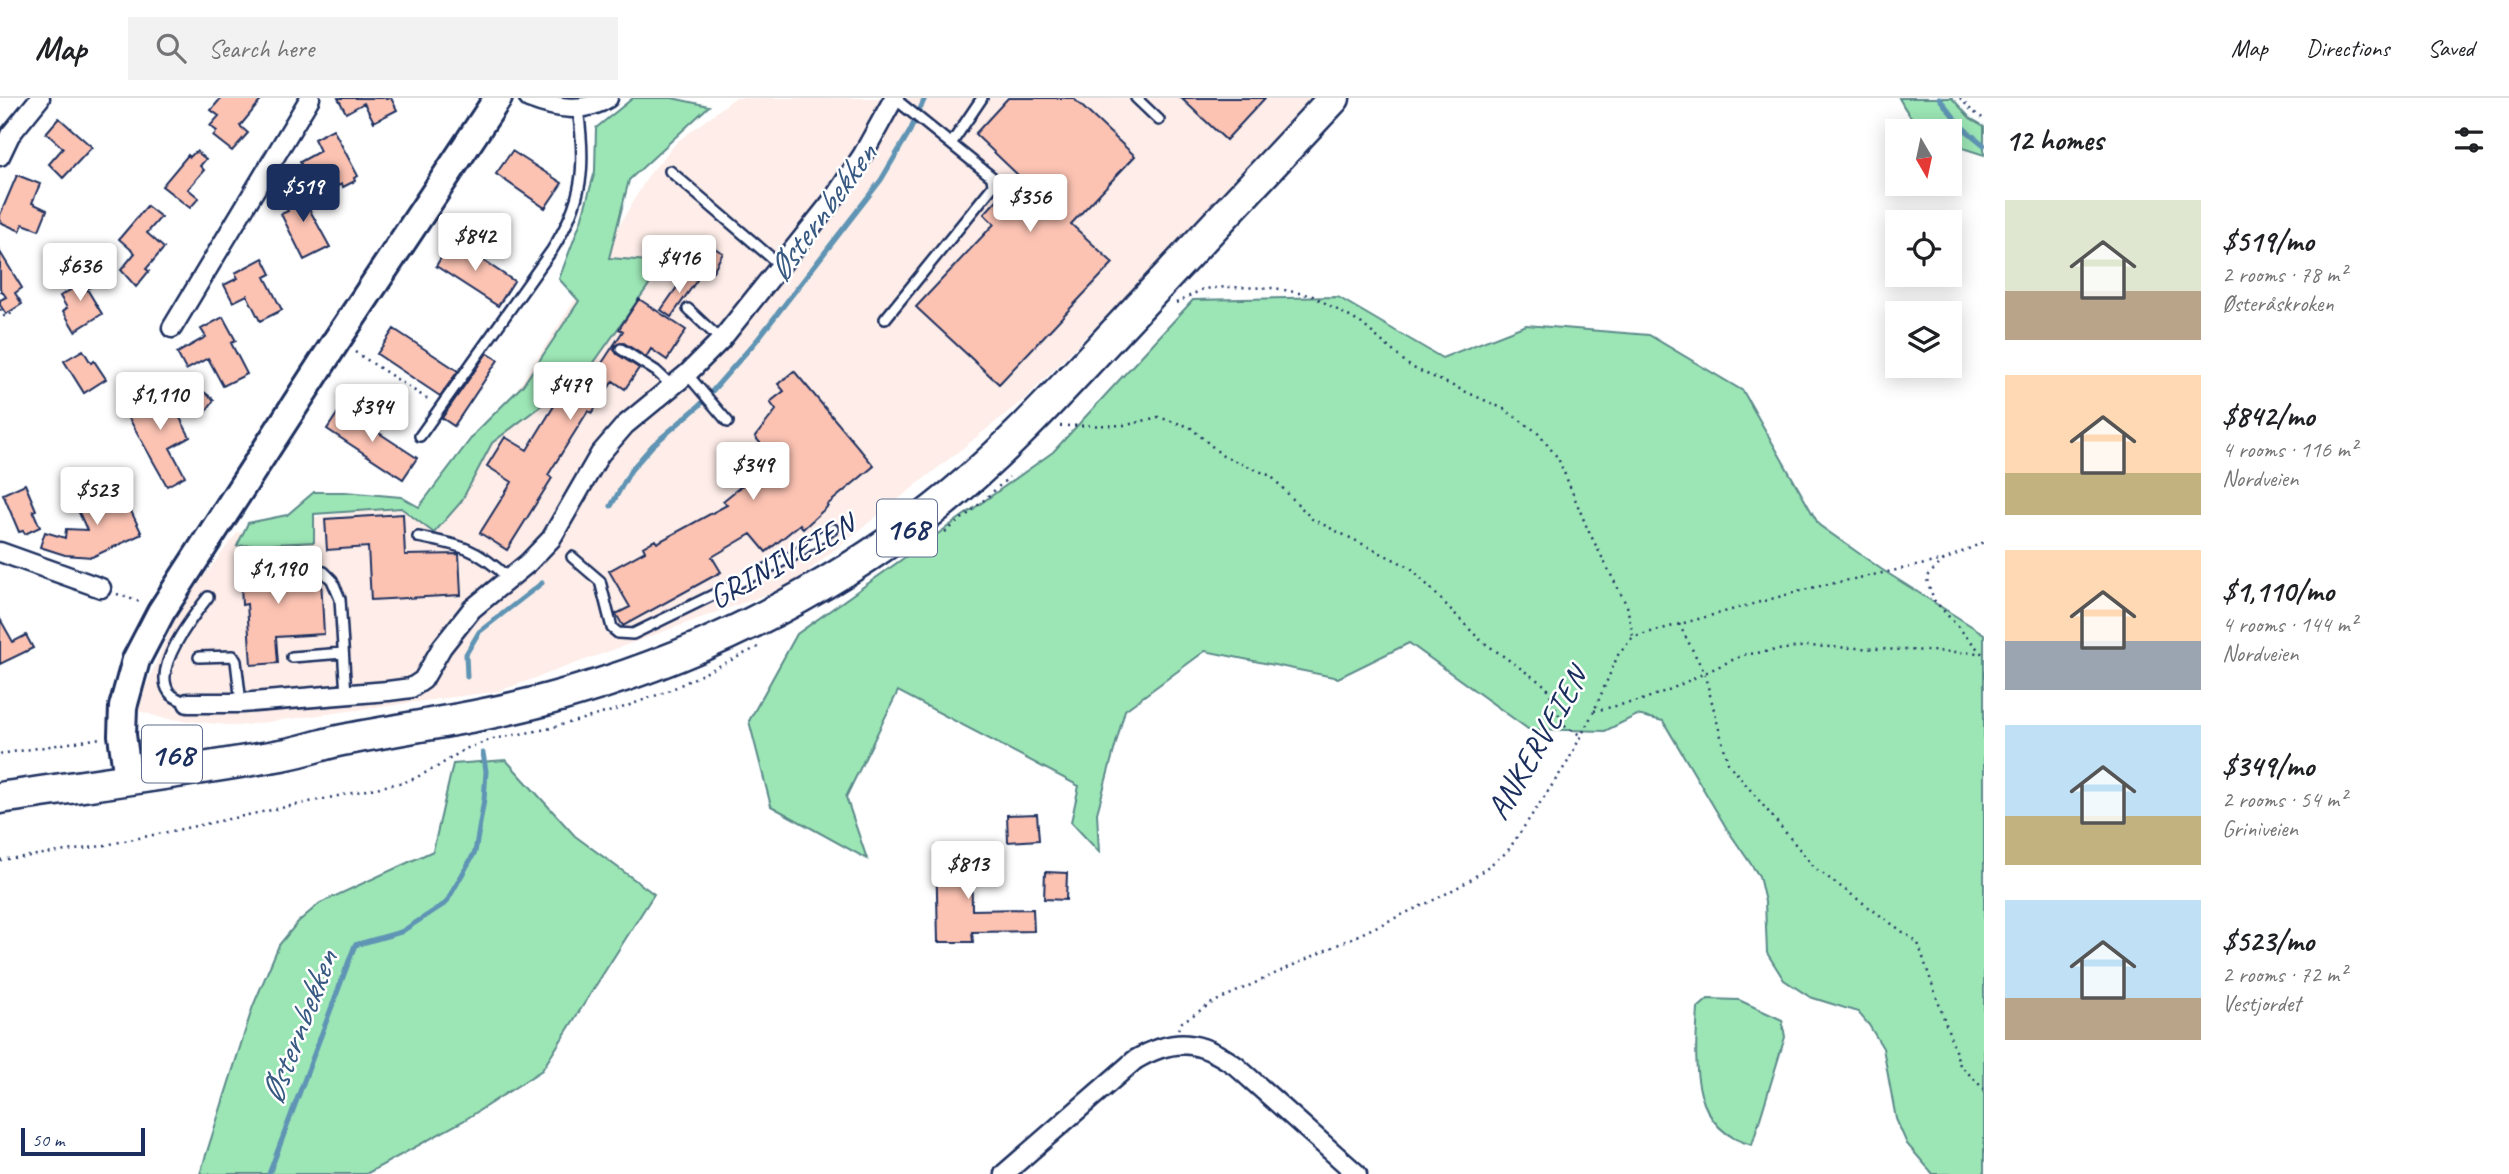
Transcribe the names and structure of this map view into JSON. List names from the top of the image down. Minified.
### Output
{"streets":{"main road":["168","GRINIVEIEN"],"path":["ANKERVEIEN"]},"water":["Østernbekken"],"scale_bar":"50 m","north":"bottom","page":{"header":"Map","search":"Search here","nav":["Map","Directions","Saved"],"heading":"12 homes","price":["$519","$356","$842","$416","$636","$479","$1,110","$394","$349","$523","$1,190","$813"],"list":[{"name":"$519/mo","note":"2 rooms · 78 m² · Østeråskroken"},{"name":"$842/mo","note":"4 rooms · 116 m² · Nordveien"},{"name":"$1,110/mo","note":"4 rooms · 144 m² · Nordveien"},{"name":"$349/mo","note":"2 rooms · 54 m² · Griniveien"},{"name":"$523/mo","note":"2 rooms · 72 m² · Vestjordet"}],"scale":"50 m"}}
